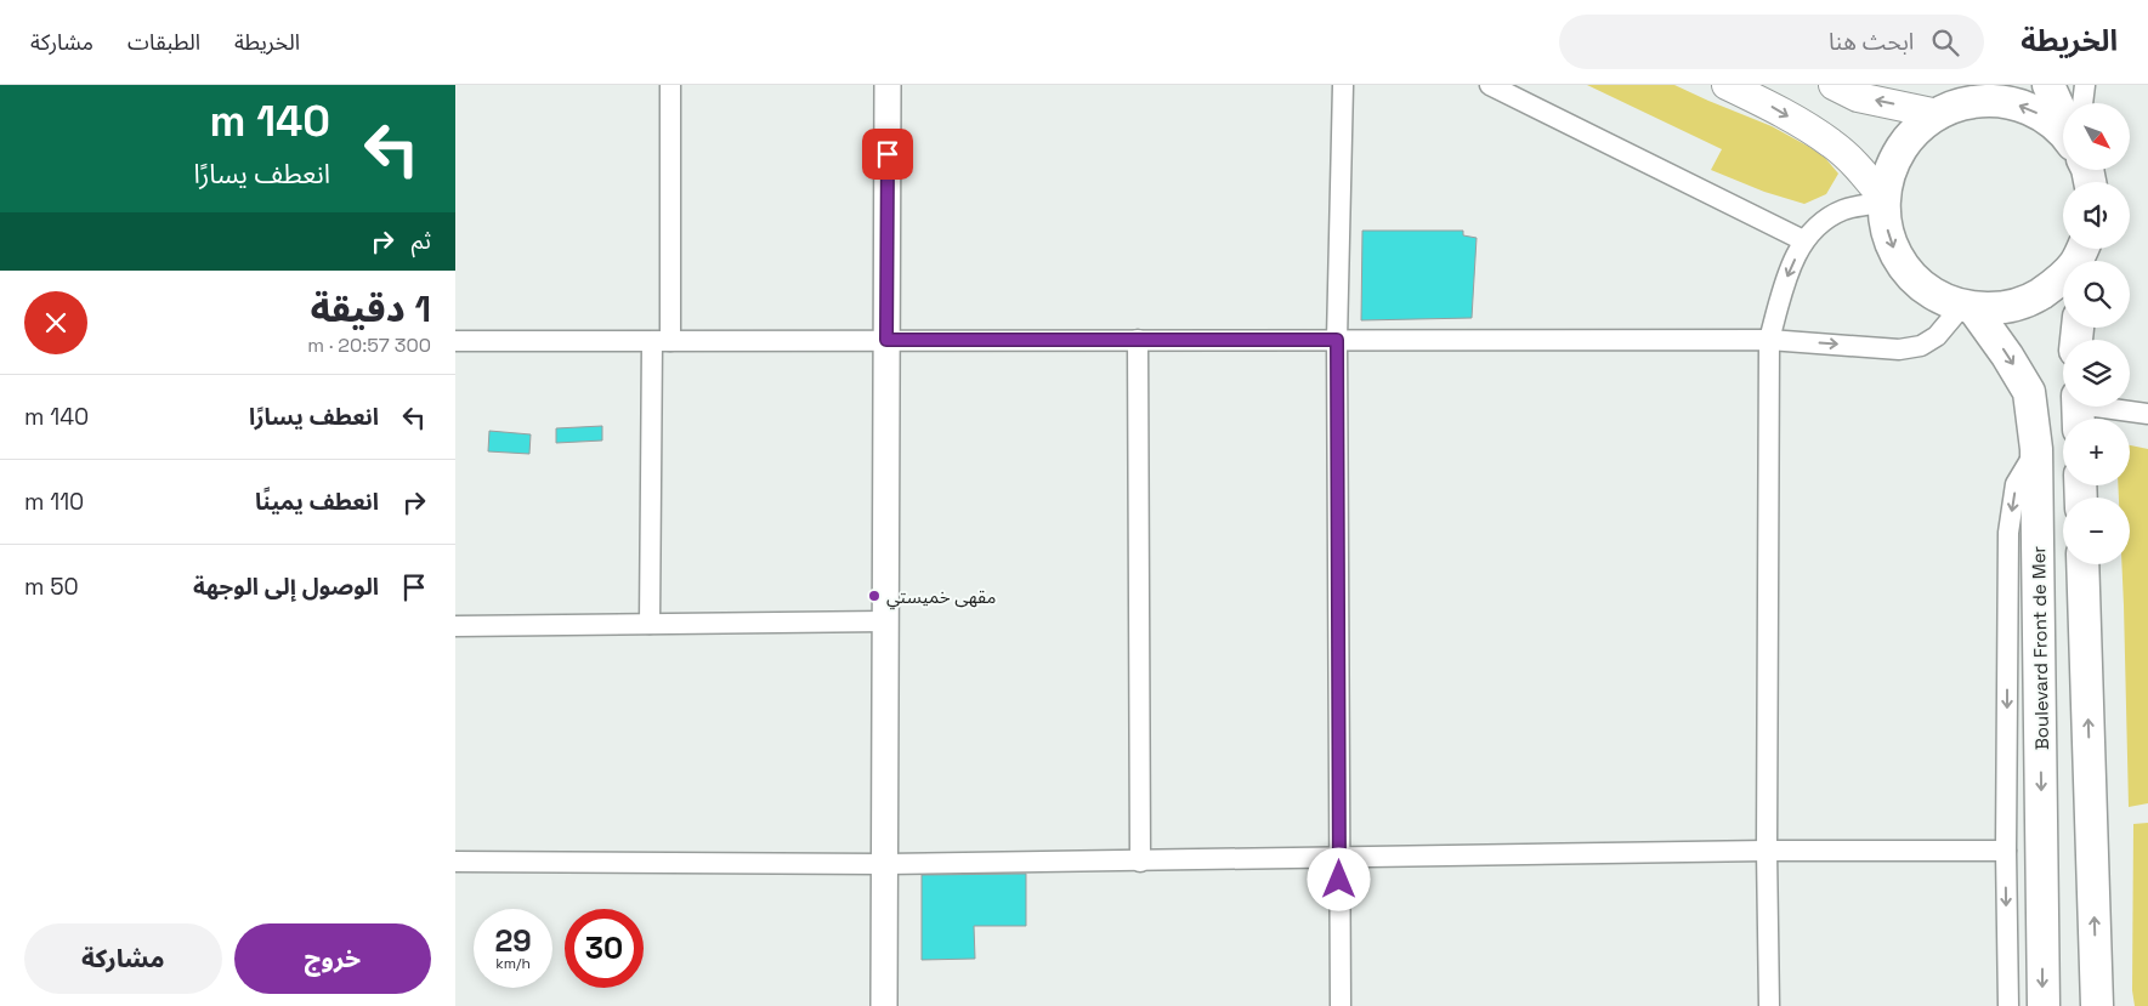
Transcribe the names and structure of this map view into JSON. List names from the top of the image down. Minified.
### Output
{"streets":{"main road":["Boulevard Front de Mer"]},"places":["مقهى خميستي"],"north":"bottom right","page":{"header":"الخريطة","search":"ابحث هنا","nav":["الخريطة","الطبقات","مشاركة"],"turn":["140 m","انعطف يسارًا"],"map_buttons":["+","−"],"then":"ثم","heading":["1 دقيقة","300 m · 20:57"],"list":[{"name":"انعطف يسارًا","value":"140 m"},{"name":"انعطف يمينًا","value":"110 m"},{"name":"الوصول إلى الوجهة","value":"50 m"}],"speed":"29 km/h","limit":"30","buttons":["خروج","مشاركة"]}}
